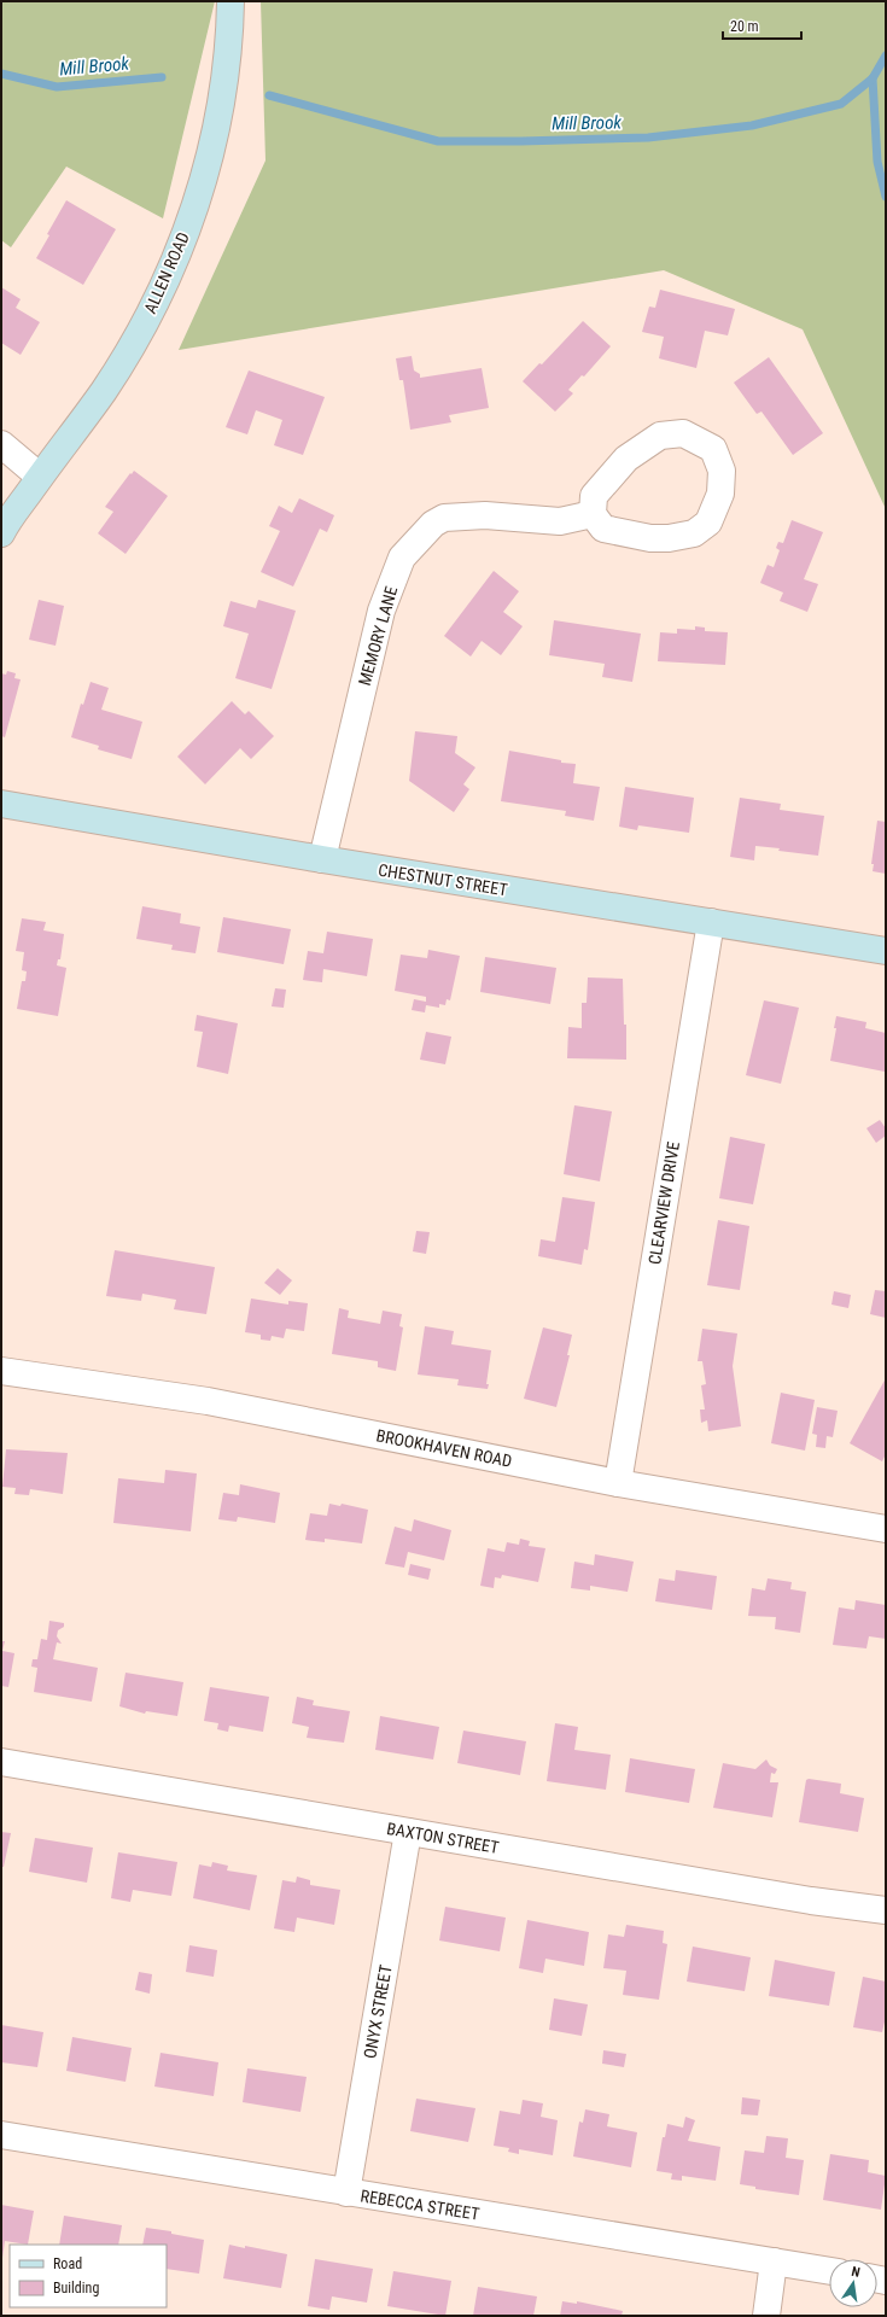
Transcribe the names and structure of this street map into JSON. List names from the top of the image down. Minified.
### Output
{"streets":{"street":["ALLEN ROAD","MEMORY LANE","CHESTNUT STREET","CLEARVIEW DRIVE","BROOKHAVEN ROAD","BAXTON STREET","ONYX STREET","REBECCA STREET"]},"crossings":[["MEMORY LANE","CHESTNUT STREET"],["CHESTNUT STREET","CLEARVIEW DRIVE"],["CLEARVIEW DRIVE","BROOKHAVEN ROAD"],["BAXTON STREET","ONYX STREET"],["ONYX STREET","REBECCA STREET"]],"water":["Mill Brook"],"legend":["Road","Building"],"scale_bar":"20 m","north":"top"}
